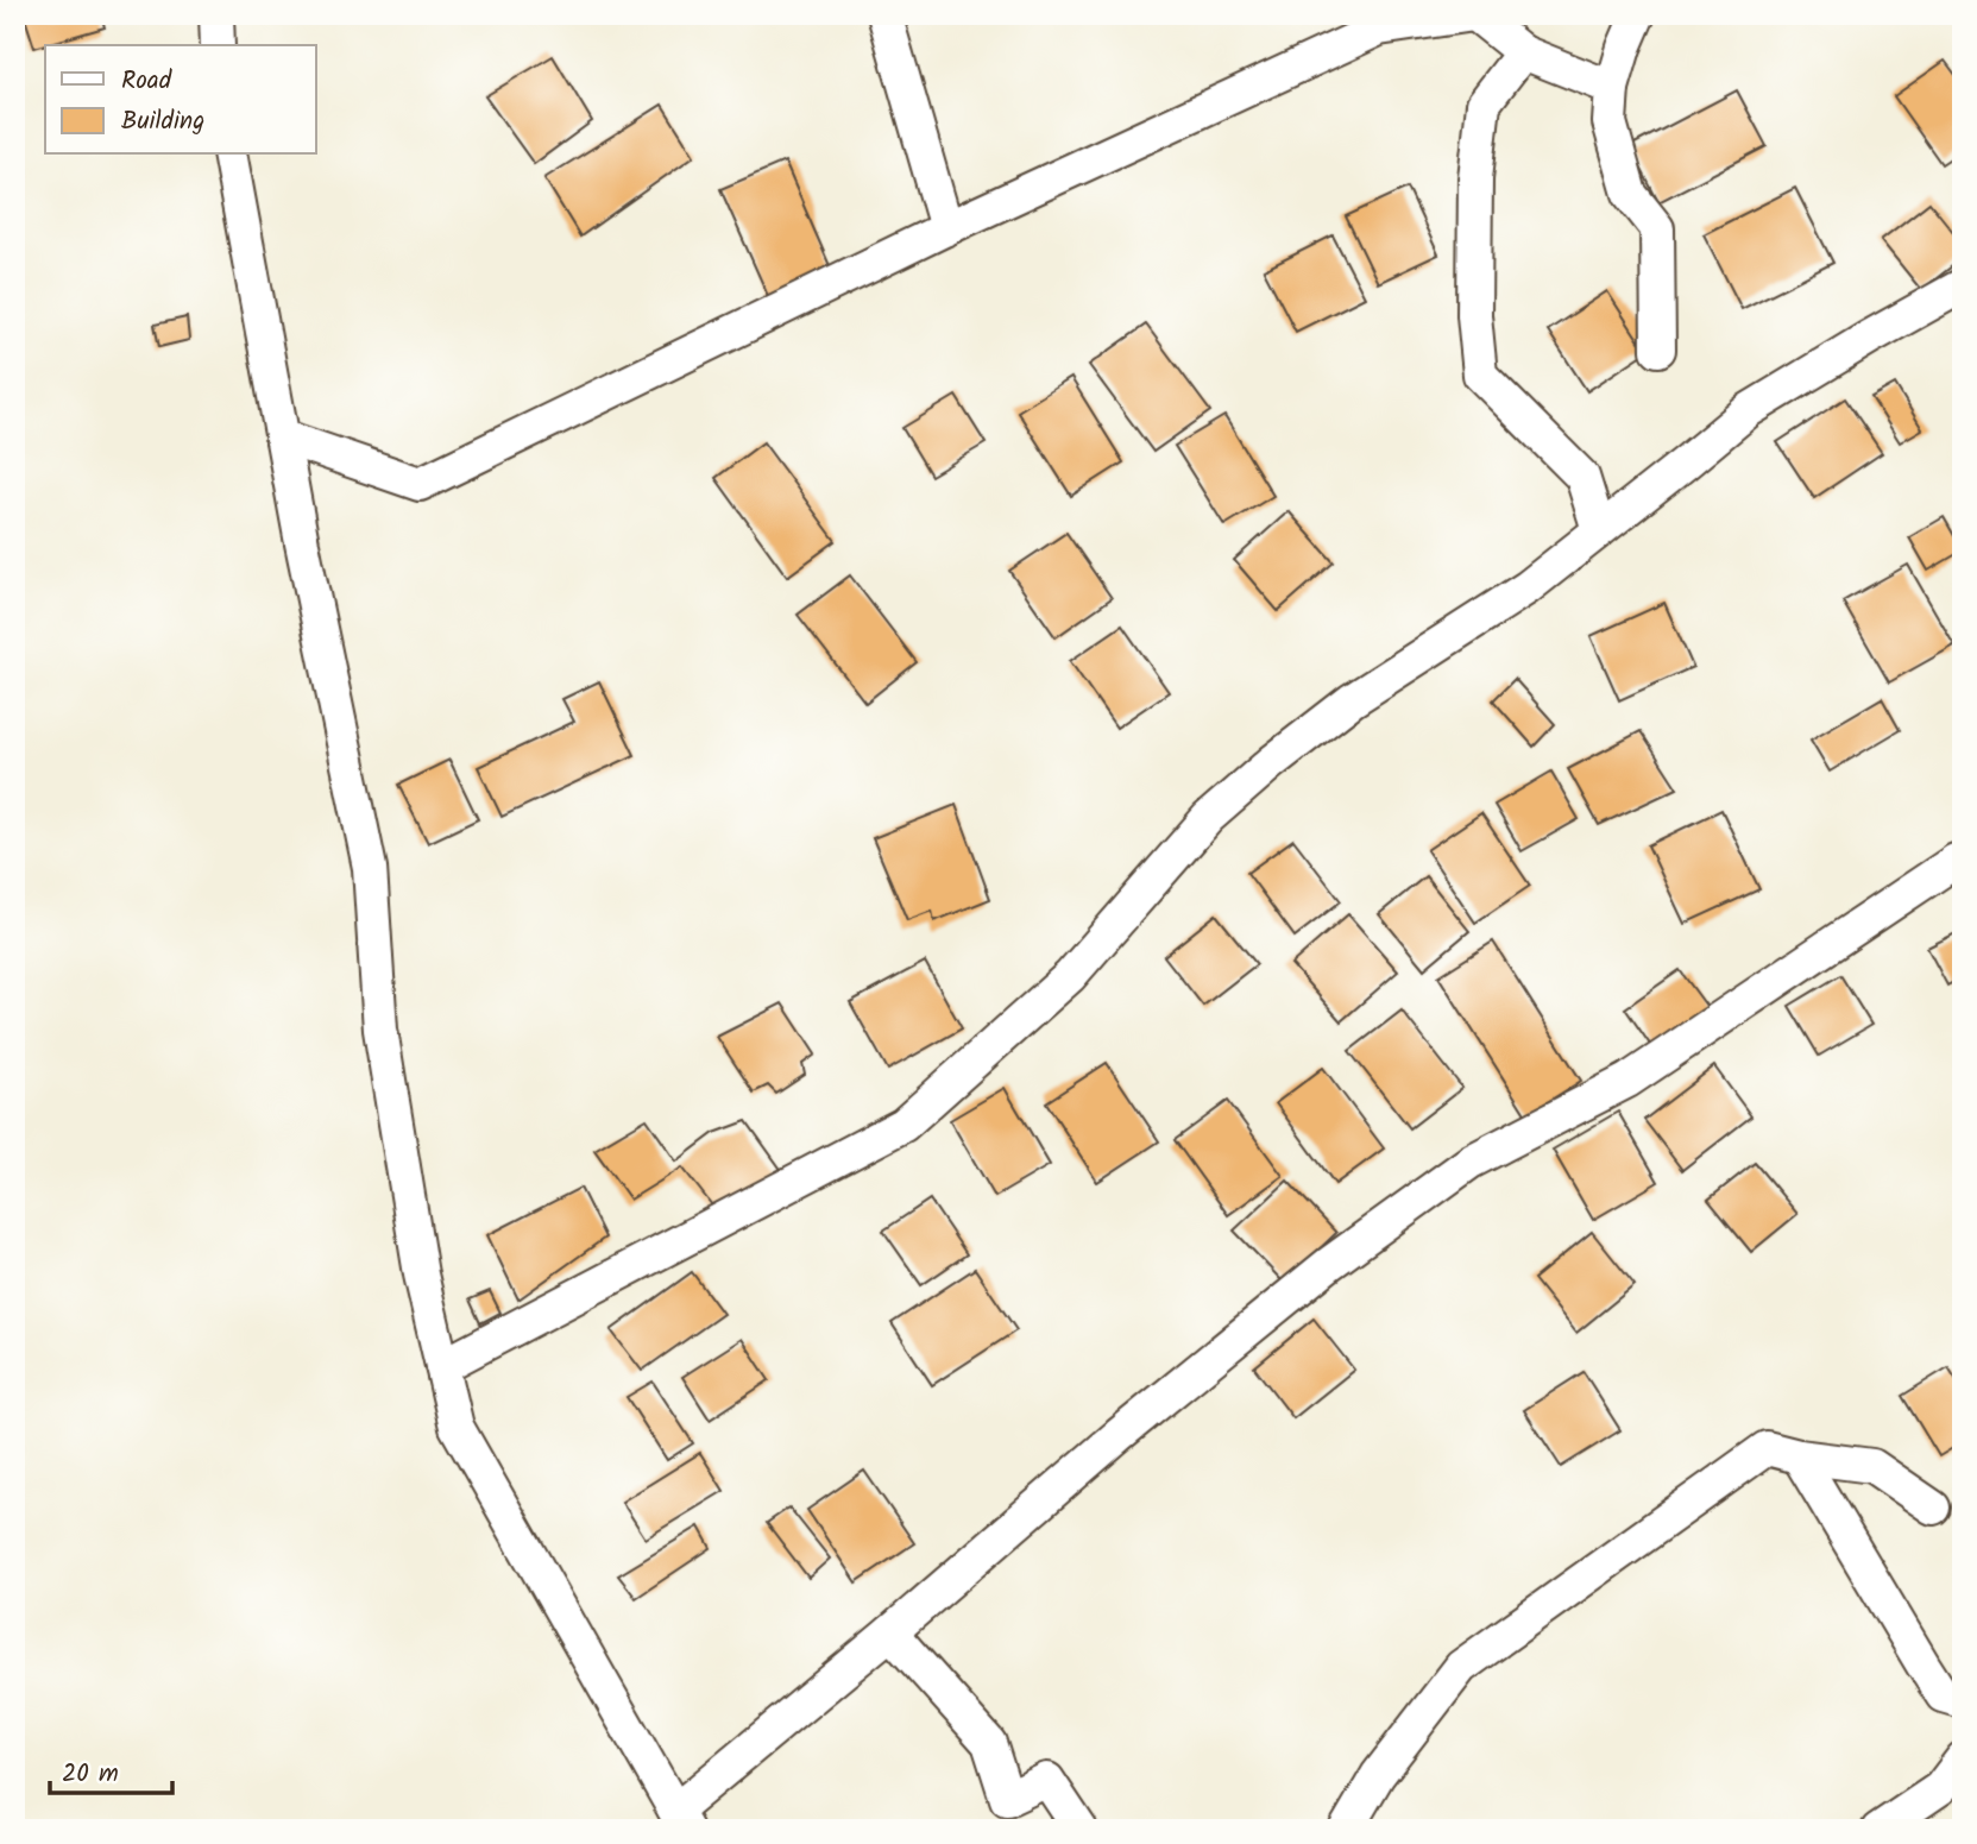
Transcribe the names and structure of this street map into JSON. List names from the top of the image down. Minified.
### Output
{"legend":["Road","Building"],"scale_bar":"20 m"}
